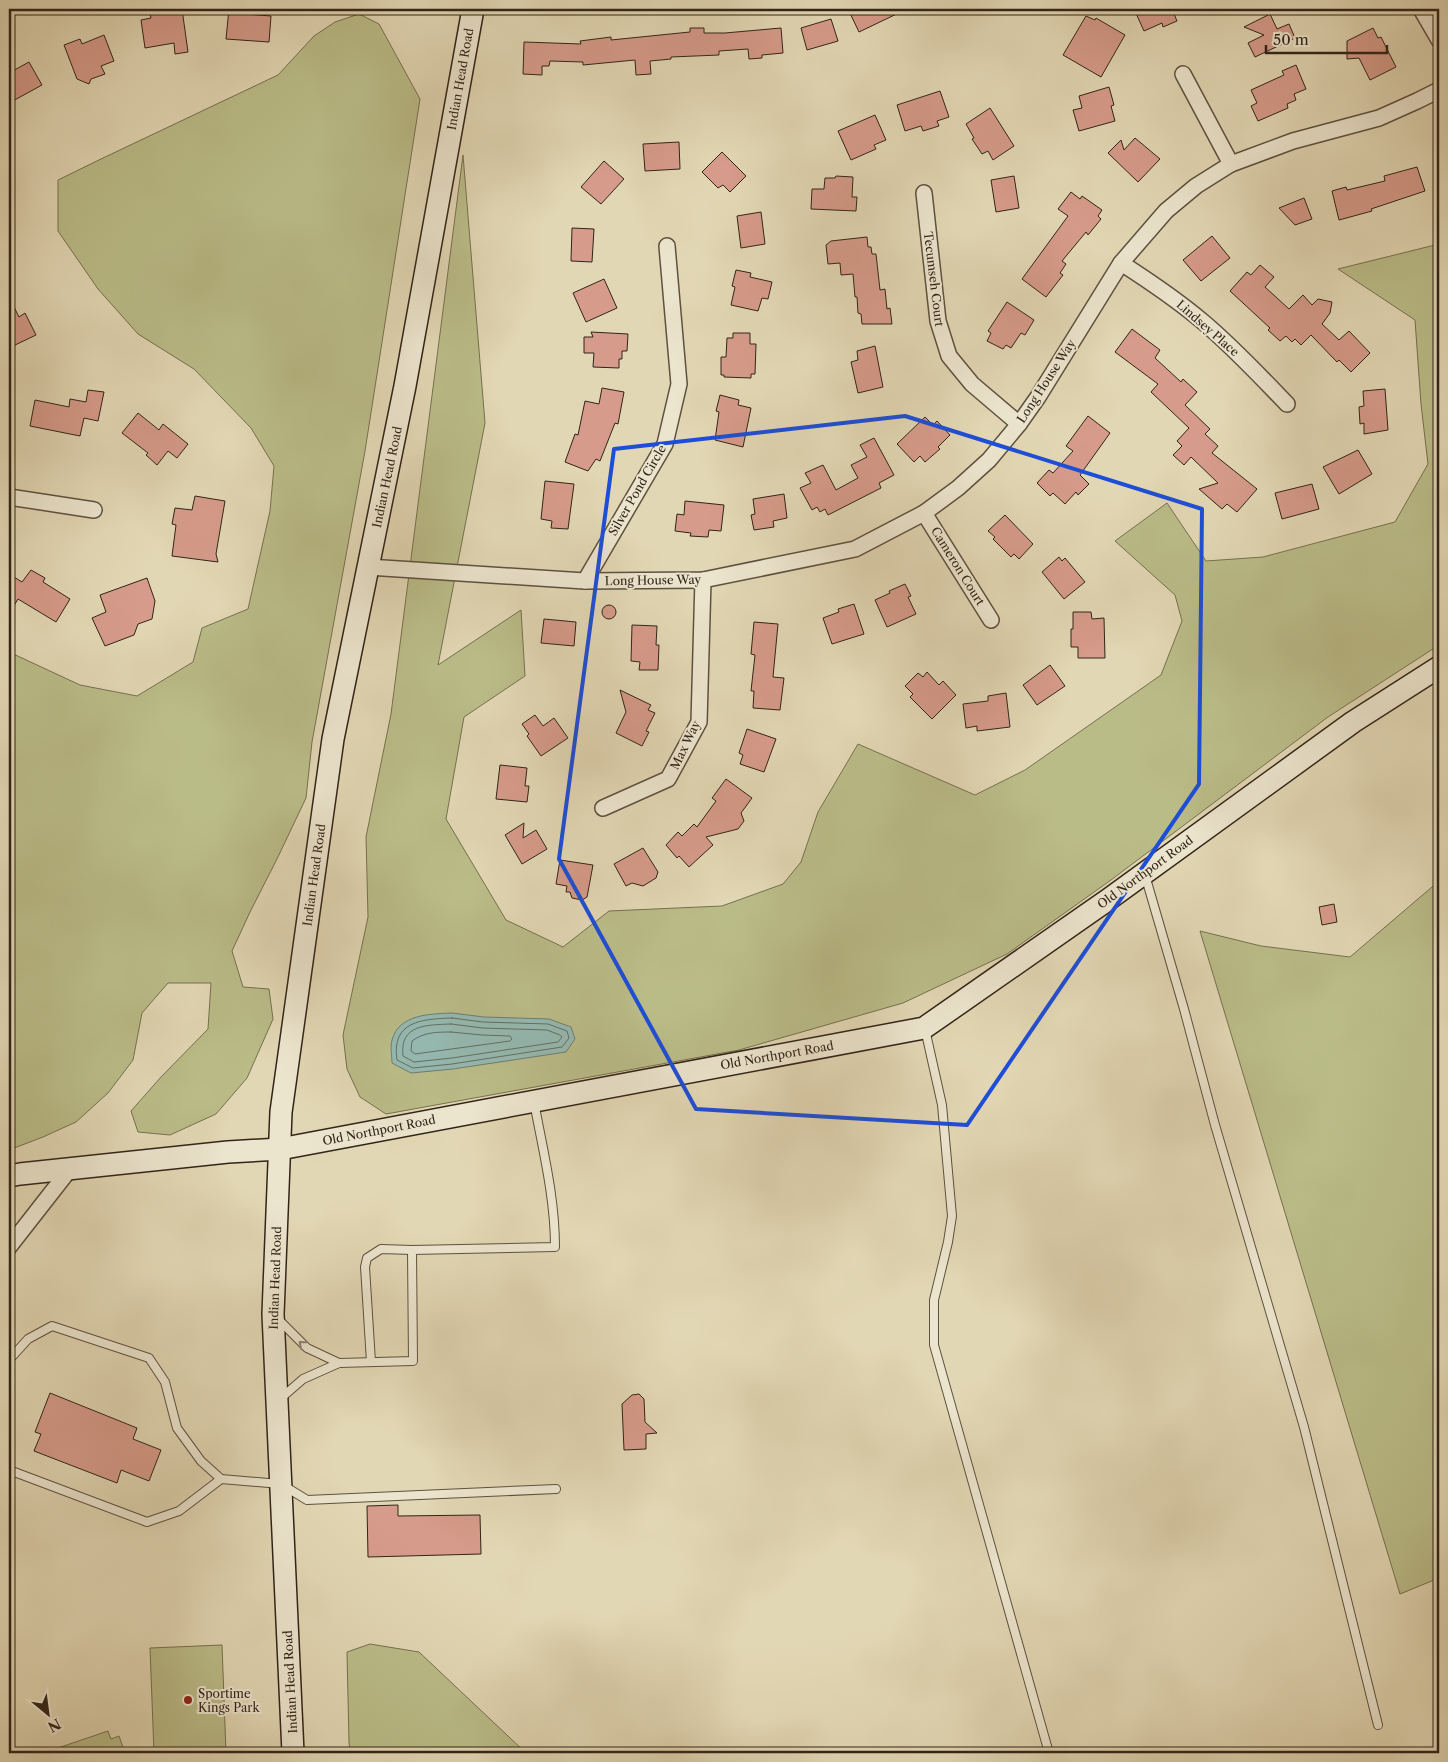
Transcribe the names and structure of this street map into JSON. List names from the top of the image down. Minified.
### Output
{"streets":{"main road":["Indian Head Road","Old Northport Road"],"street":["Tecumseh Court","Lindsey Place","Long House Way","Silver Pond Circle","Cameron Court","Max Way"]},"crossings":[["Indian Head Road","Long House Way"],["Indian Head Road","Old Northport Road"],["Tecumseh Court","Long House Way"],["Lindsey Place","Long House Way"],["Long House Way","Silver Pond Circle"],["Long House Way","Cameron Court"],["Long House Way","Max Way"]],"places":["Sportime Kings Park"],"scale_bar":"50 m","north":"bottom right"}
